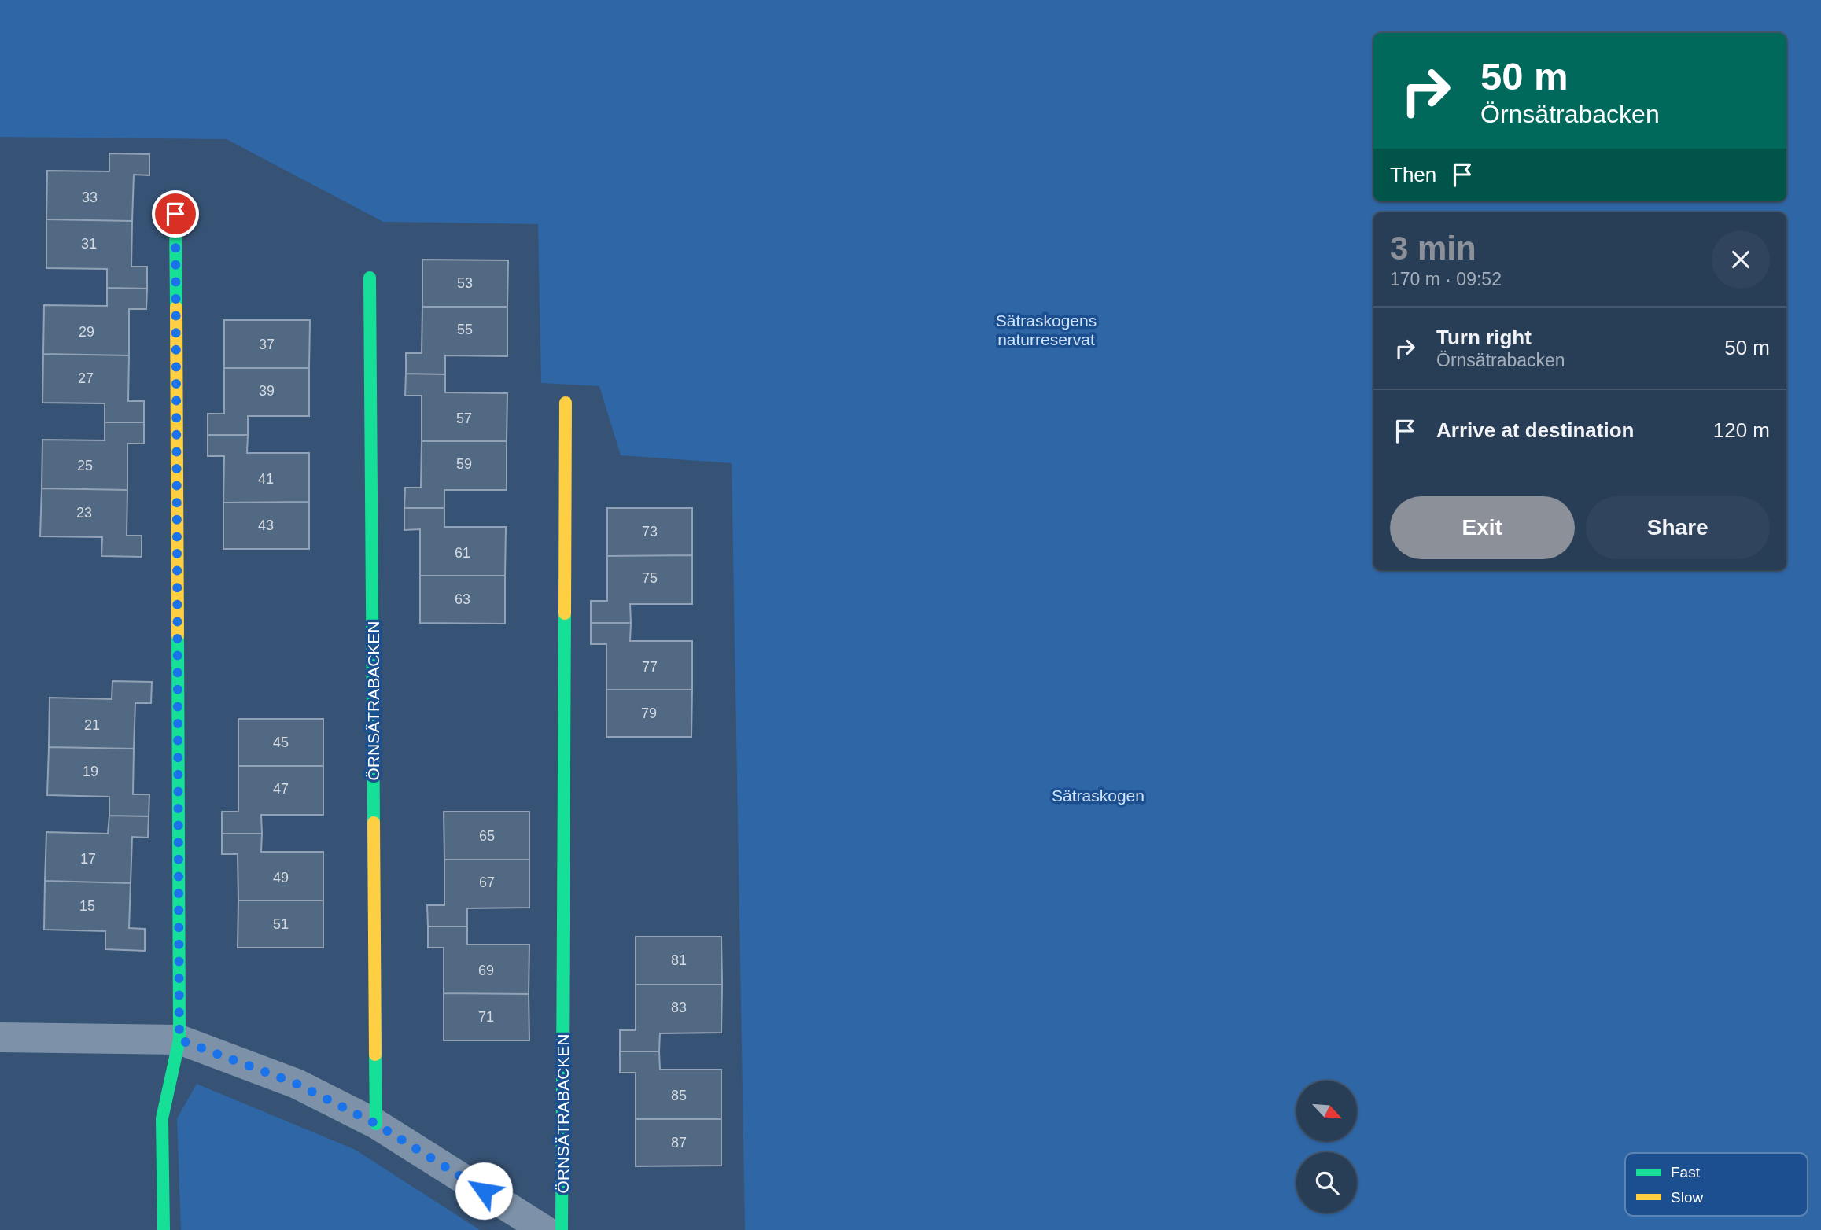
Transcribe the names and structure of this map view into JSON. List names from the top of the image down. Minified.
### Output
{"streets":{"street":["ÖRNSÄTRABACKEN"]},"parks":["Sätraskogens naturreservat","Sätraskogen"],"house_numbers":["33","31","53","55","29","37","27","39","57","59","25","41","23","43","73","61","75","63","77","79","21","45","19","47","65","17","49","67","15","51","81","69","83","71","85","87"],"legend":["Fast","Slow"],"north":"bottom right","page":{"turn":["50 m","Örnsätrabacken"],"then":"Then","heading":["3 min","170 m · 09:52"],"list":[{"name":"Turn right","note":"Örnsätrabacken","value":"50 m"},{"name":"Arrive at destination","value":"120 m"}],"buttons":["Exit","Share"]}}
